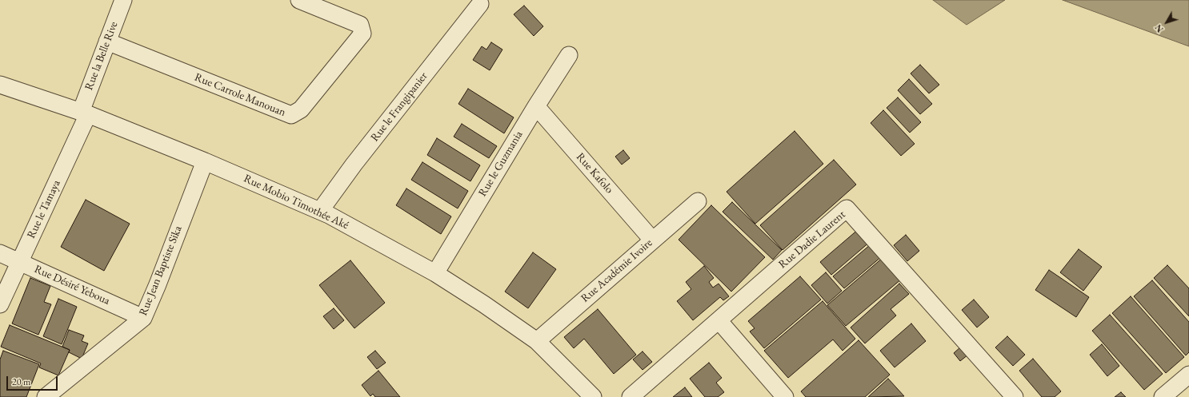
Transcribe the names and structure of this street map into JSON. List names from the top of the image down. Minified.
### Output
{"streets":{"street":["Rue la Belle Rive","Rue Carrole Manouan","Rue le Frangipanier","Rue le Guzmania","Rue Kafolo","Rue Mobio Timothée Aké","Rue le Tamaya","Rue Dadie Laurent","Rue Jean Baptiste Sika","Rue Académie Ivoire","Rue Désiré Yeboua"]},"crossings":[["Rue la Belle Rive","Rue Carrole Manouan"],["Rue la Belle Rive","Rue Mobio Timothée Aké"],["Rue la Belle Rive","Rue le Tamaya"],["Rue le Frangipanier","Rue Mobio Timothée Aké"],["Rue le Guzmania","Rue Kafolo"],["Rue le Guzmania","Rue Mobio Timothée Aké"],["Rue Kafolo","Rue Académie Ivoire"],["Rue Mobio Timothée Aké","Rue le Tamaya"],["Rue Mobio Timothée Aké","Rue Jean Baptiste Sika"],["Rue Mobio Timothée Aké","Rue Académie Ivoire"],["Rue le Tamaya","Rue Désiré Yeboua"],["Rue Jean Baptiste Sika","Rue Désiré Yeboua"]],"scale_bar":"20 m","north":"bottom left"}
